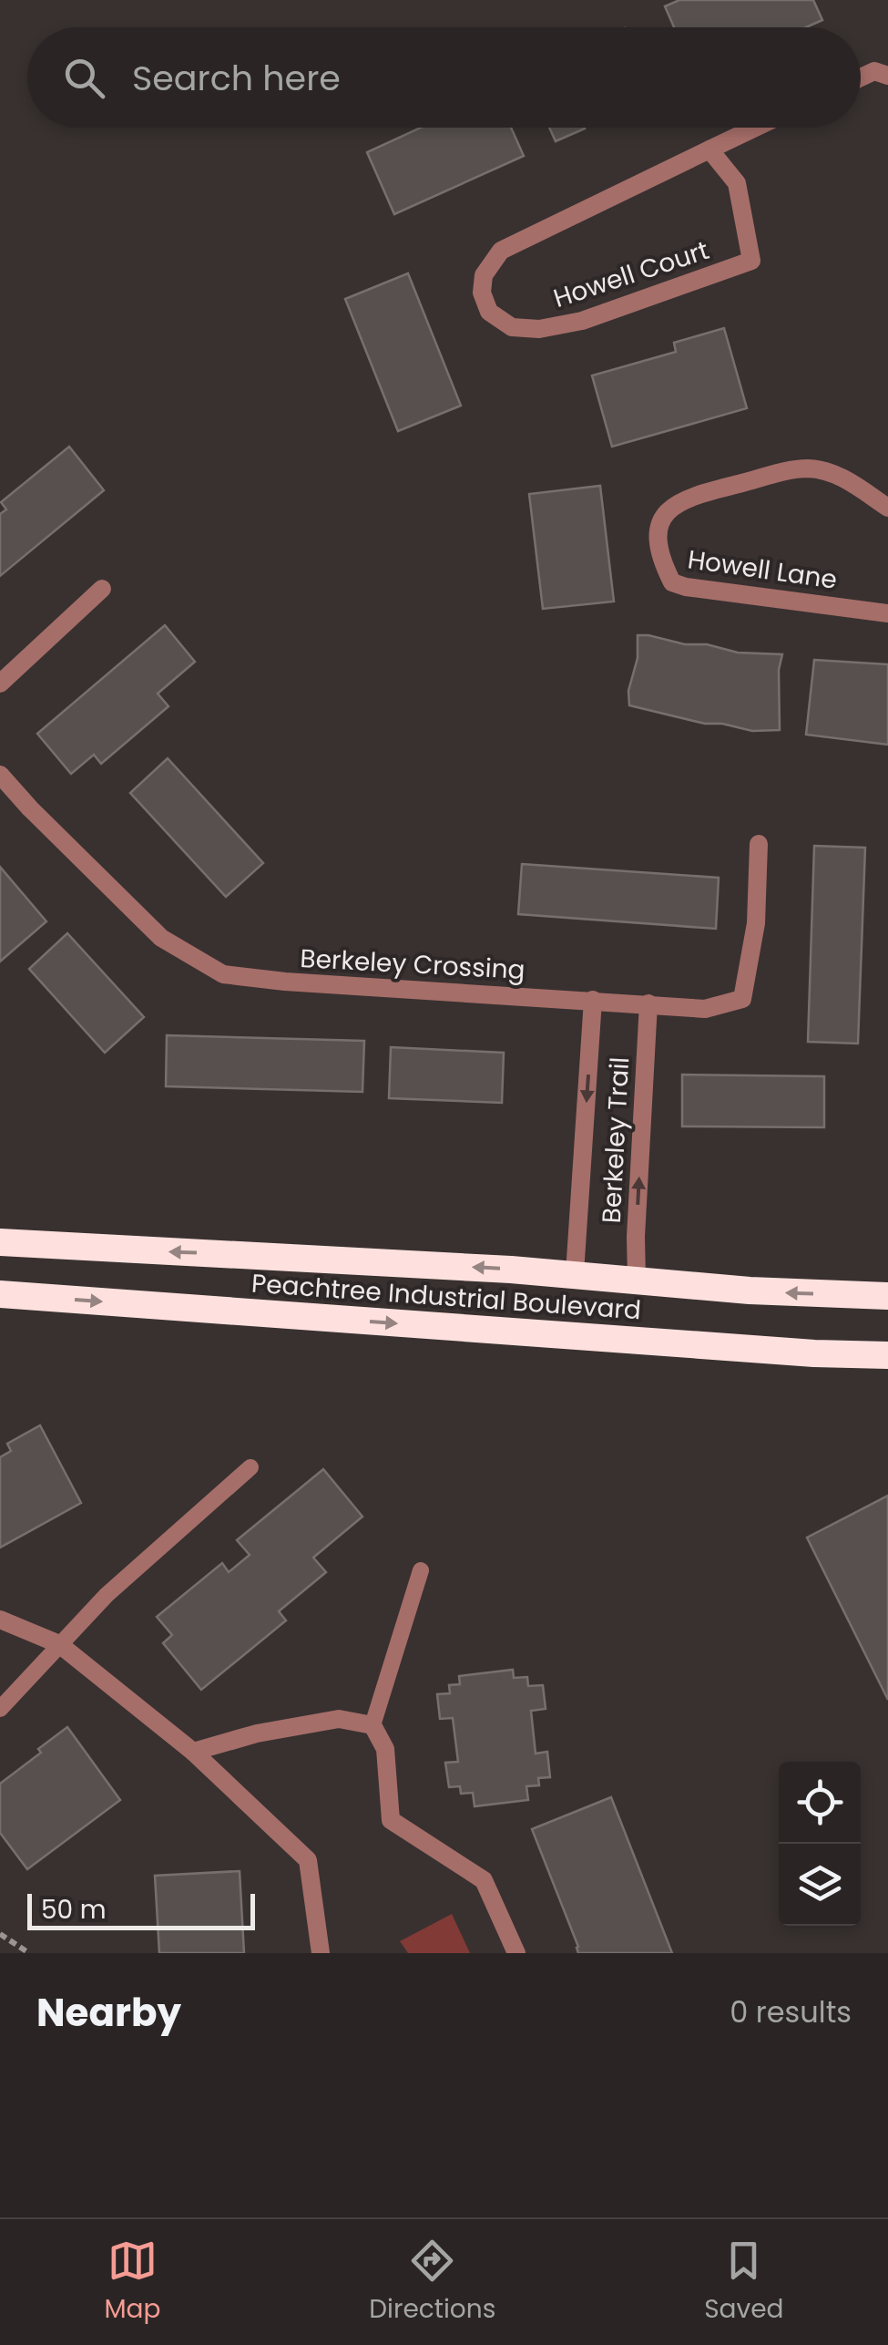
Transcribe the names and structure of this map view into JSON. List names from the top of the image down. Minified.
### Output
{"streets":{"highway":["Peachtree Industrial Boulevard"],"street":["Howell Court","Howell Lane","Berkeley Crossing","Berkeley Trail"]},"crossings":[["Berkeley Crossing","Berkeley Trail"],["Berkeley Trail","Peachtree Industrial Boulevard"]],"scale_bar":"50 m","page":{"search":"Search here","scale":"50 m","heading":["Nearby","0 results"],"nav":["Map","Directions","Saved"]}}
